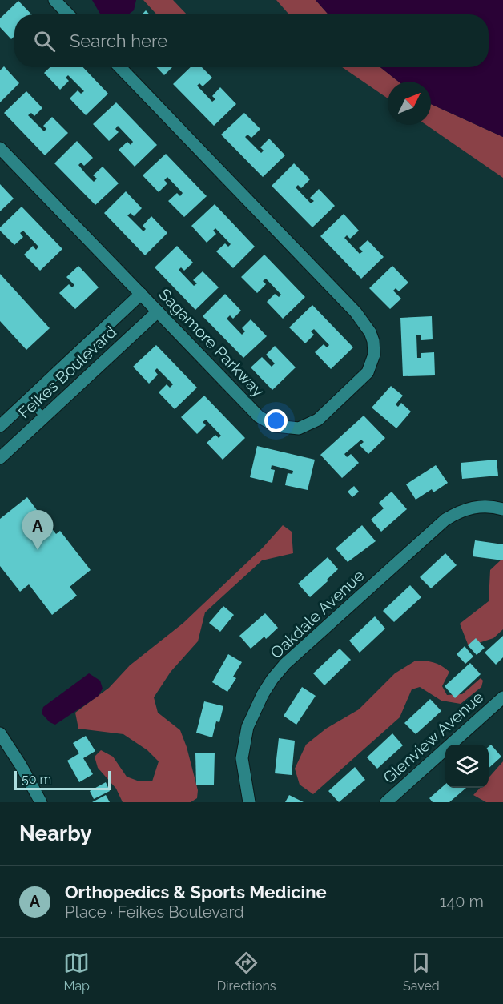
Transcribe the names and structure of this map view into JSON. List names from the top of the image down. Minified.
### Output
{"streets":{"street":["Sagamore Parkway","Feikes Boulevard","Oakdale Avenue","Glenview Avenue"]},"crossings":[["Sagamore Parkway","Feikes Boulevard"]],"scale_bar":"50 m","north":"top right","page":{"search":"Search here","pins":"A","scale":"50 m","heading":"Nearby","list":[{"mark":"A","name":"Orthopedics & Sports Medicine","note":"Place · Feikes Boulevard","value":"140 m"}],"nav":["Map","Directions","Saved"]}}
